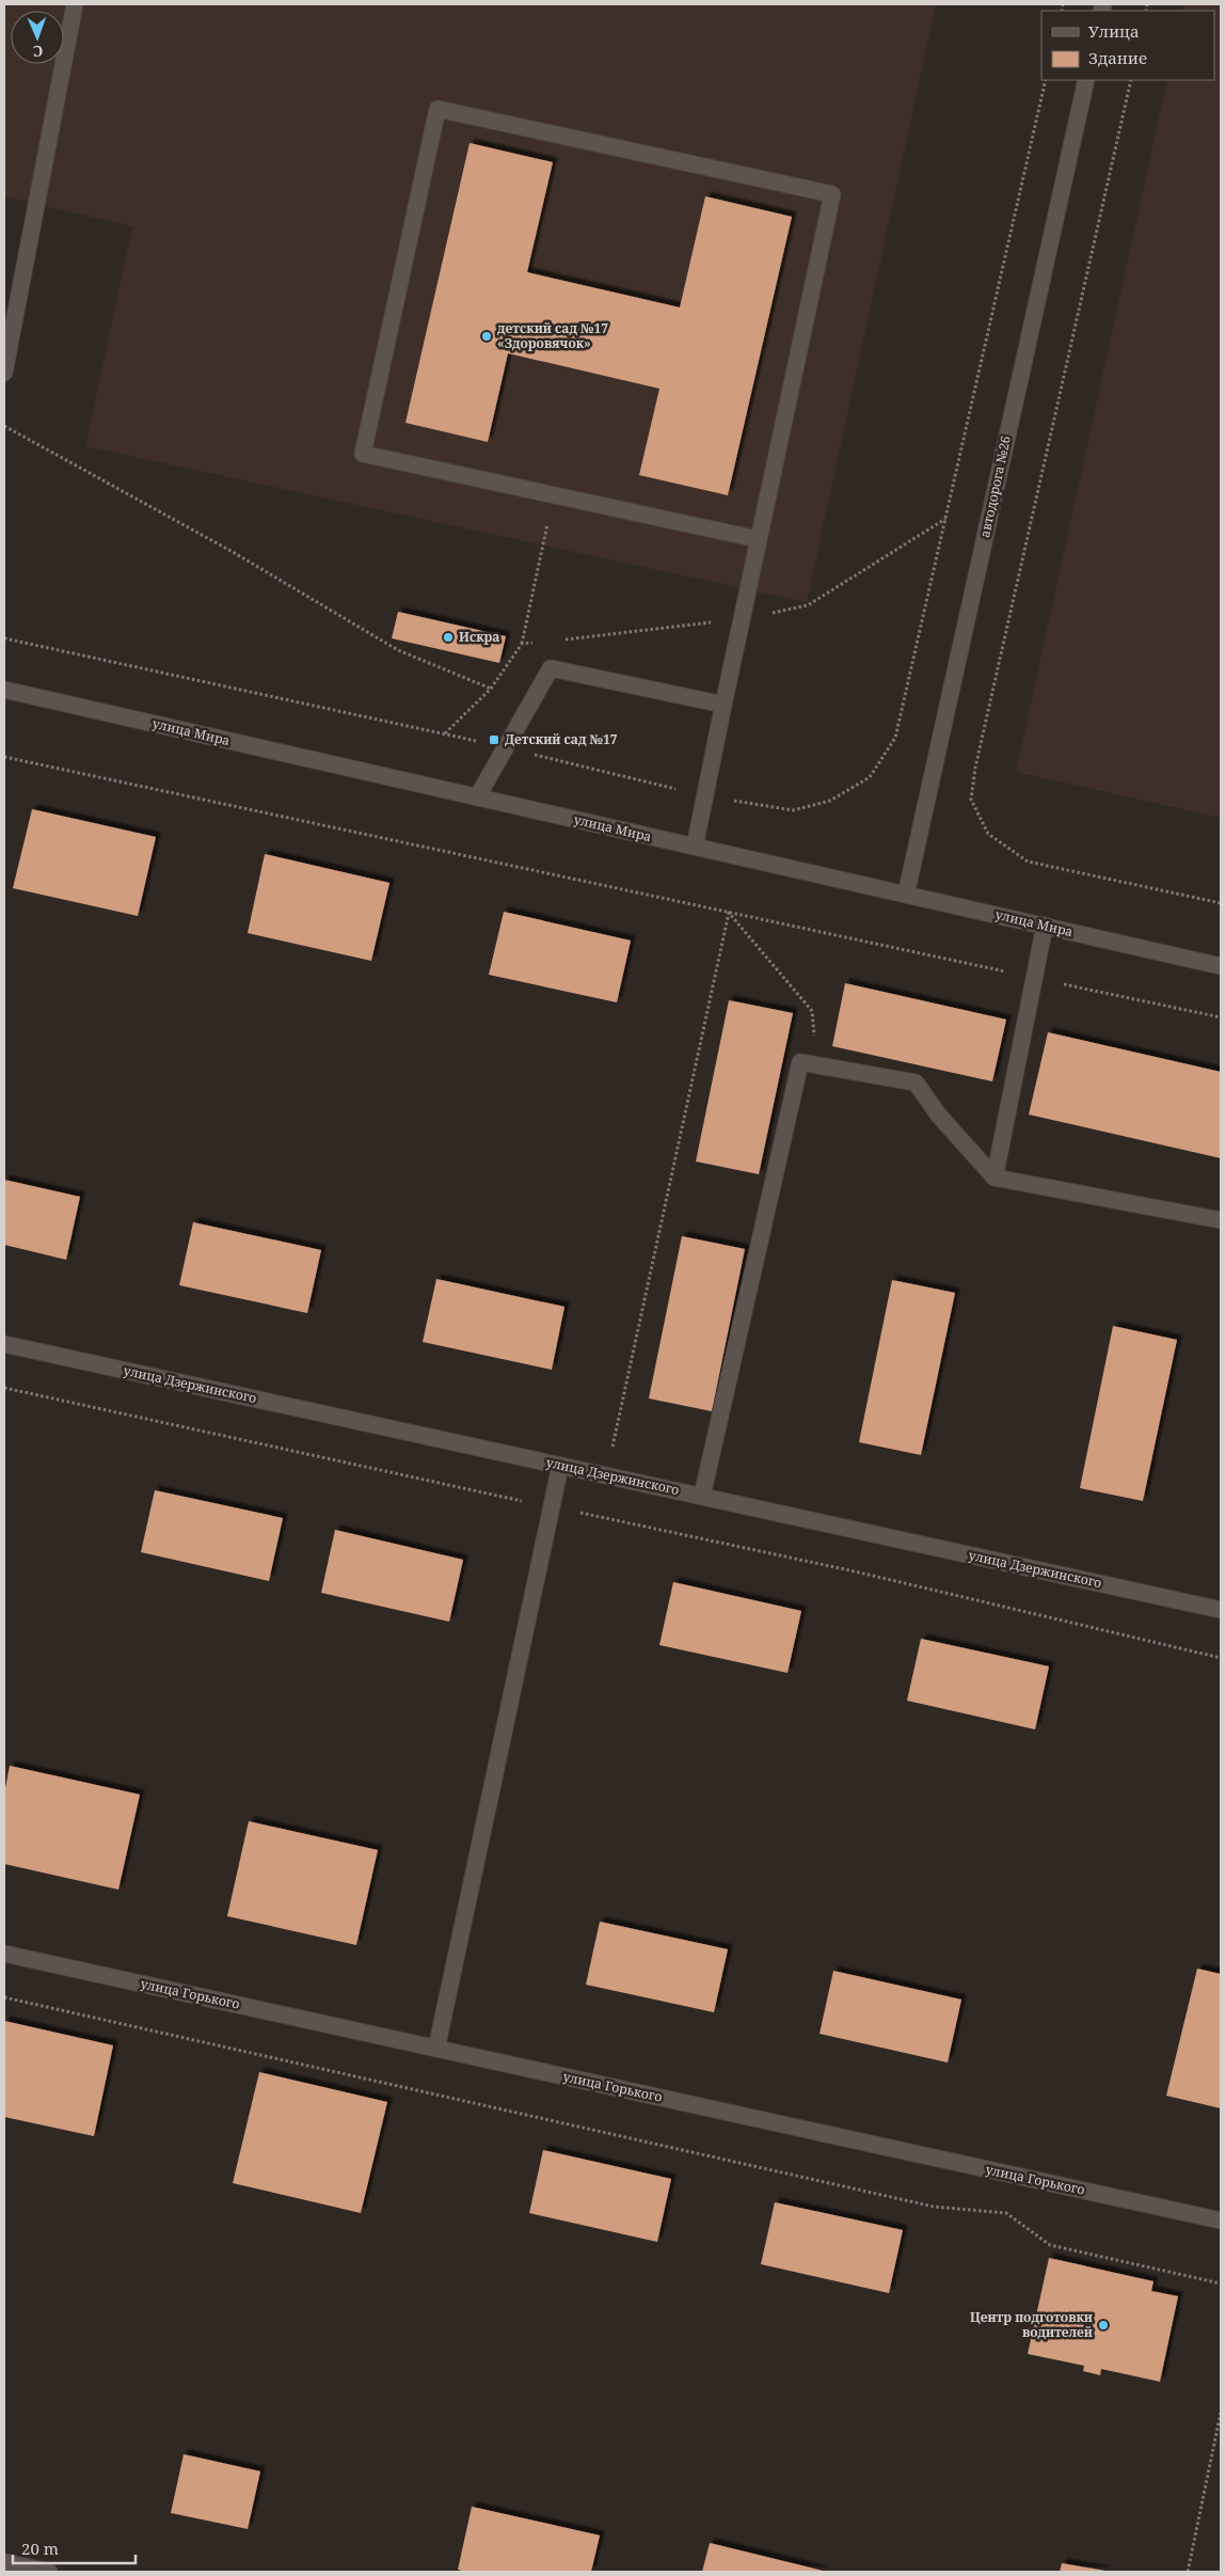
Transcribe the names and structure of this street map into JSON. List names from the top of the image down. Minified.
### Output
{"streets":{"street":["автодорога №26","улица Мира","улица Дзержинского","улица Горького"]},"crossings":[["автодорога №26","улица Мира"]],"places":{"other":["детский сад №17 «Здоровячок»","Искра","Центр подготовки водителей"],"transit":["Детский сад №17"]},"legend":["Улица","Здание"],"scale_bar":"20 m","north":"bottom"}
